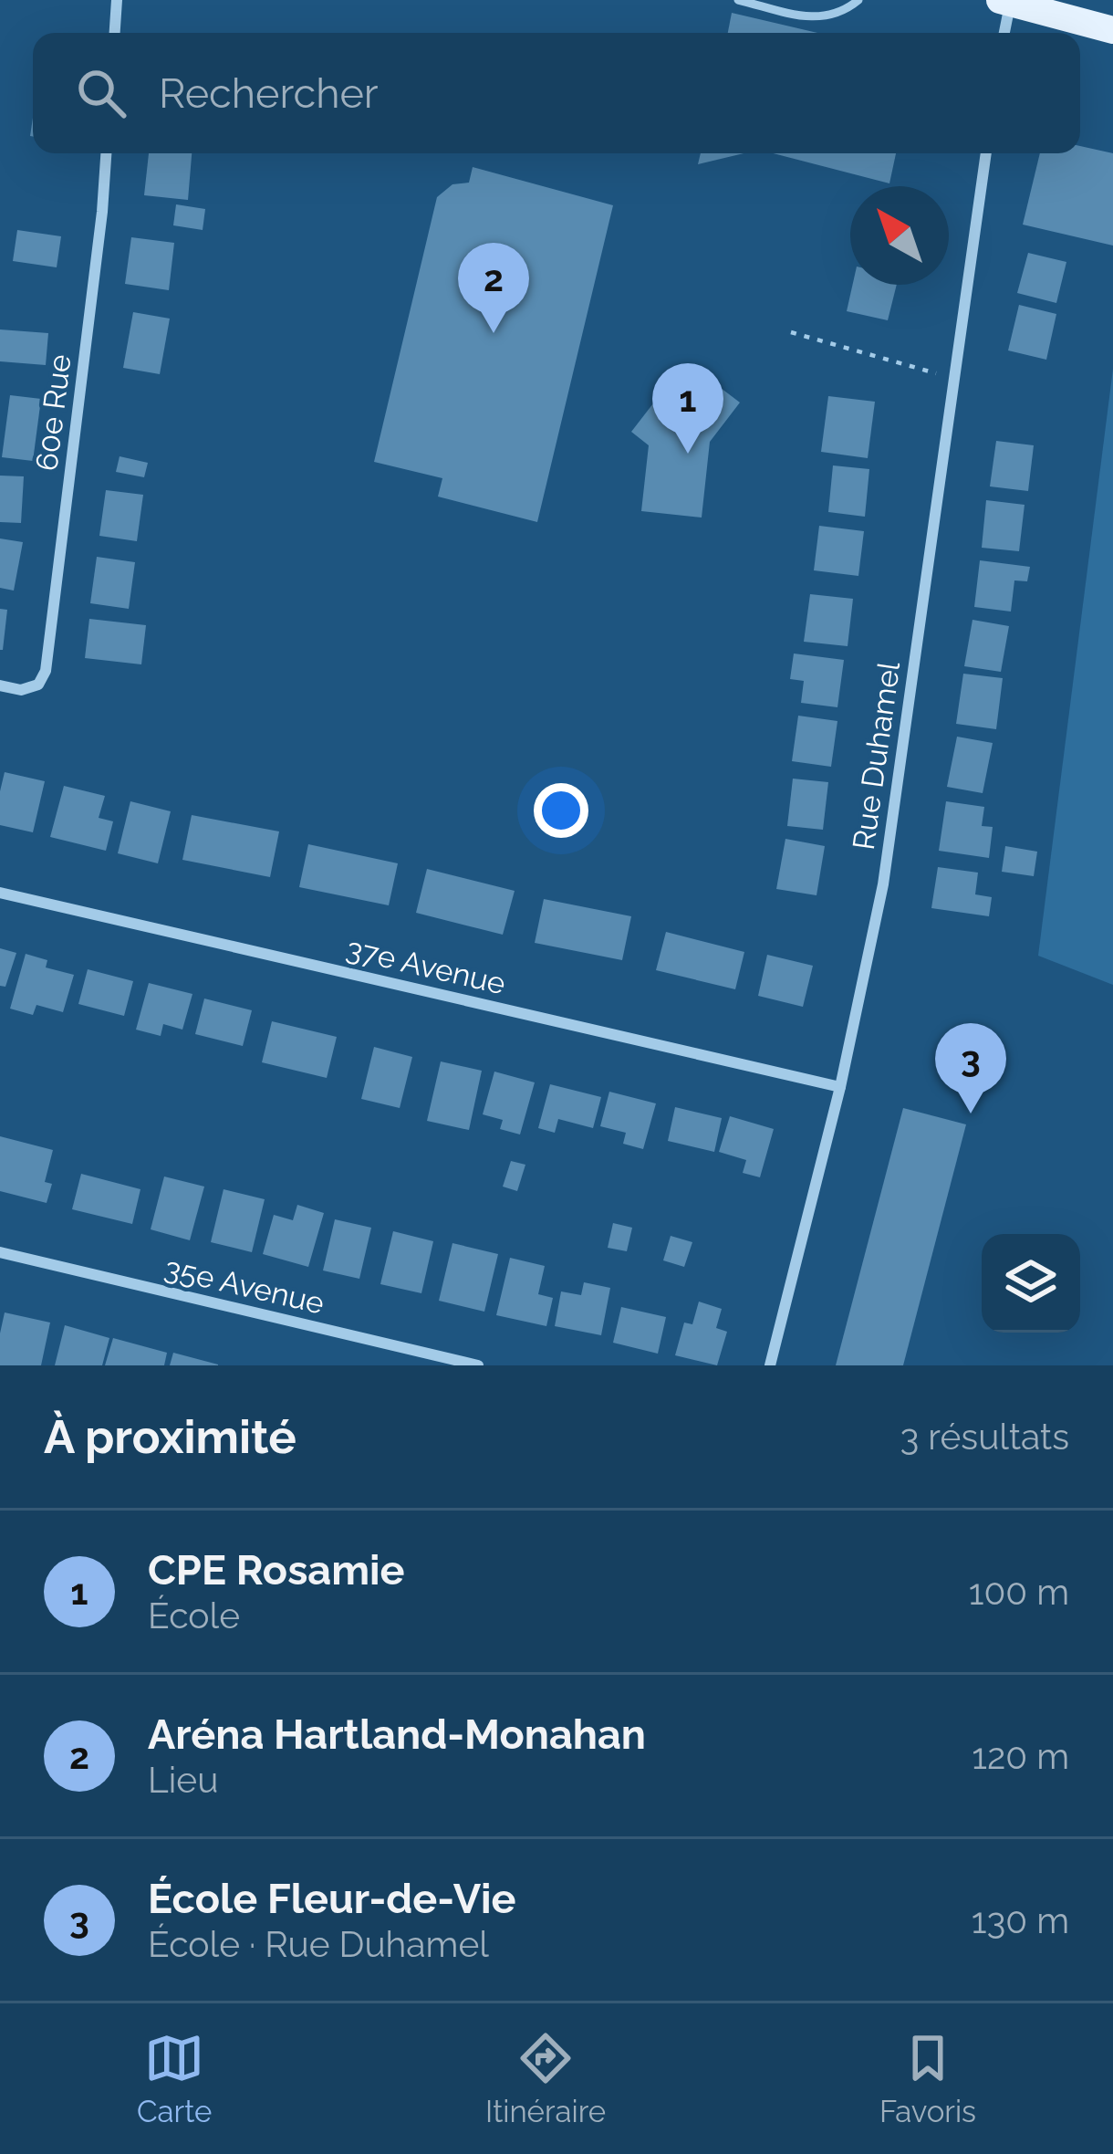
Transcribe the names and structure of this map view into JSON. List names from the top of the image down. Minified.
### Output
{"streets":{"street":["60e Rue","Rue Duhamel","37e Avenue","35e Avenue"]},"crossings":[["Rue Duhamel","37e Avenue"]],"north":"top left","page":{"search":"Rechercher","pins":["2","1","3"],"heading":["À proximité","3 résultats"],"list":[{"mark":"1","name":"CPE Rosamie","note":"École","value":"100 m"},{"mark":"2","name":"Aréna Hartland-Monahan","note":"Lieu","value":"120 m"},{"mark":"3","name":"École Fleur-de-Vie","note":"École · Rue Duhamel","value":"130 m"}],"nav":["Carte","Itinéraire","Favoris"]}}
